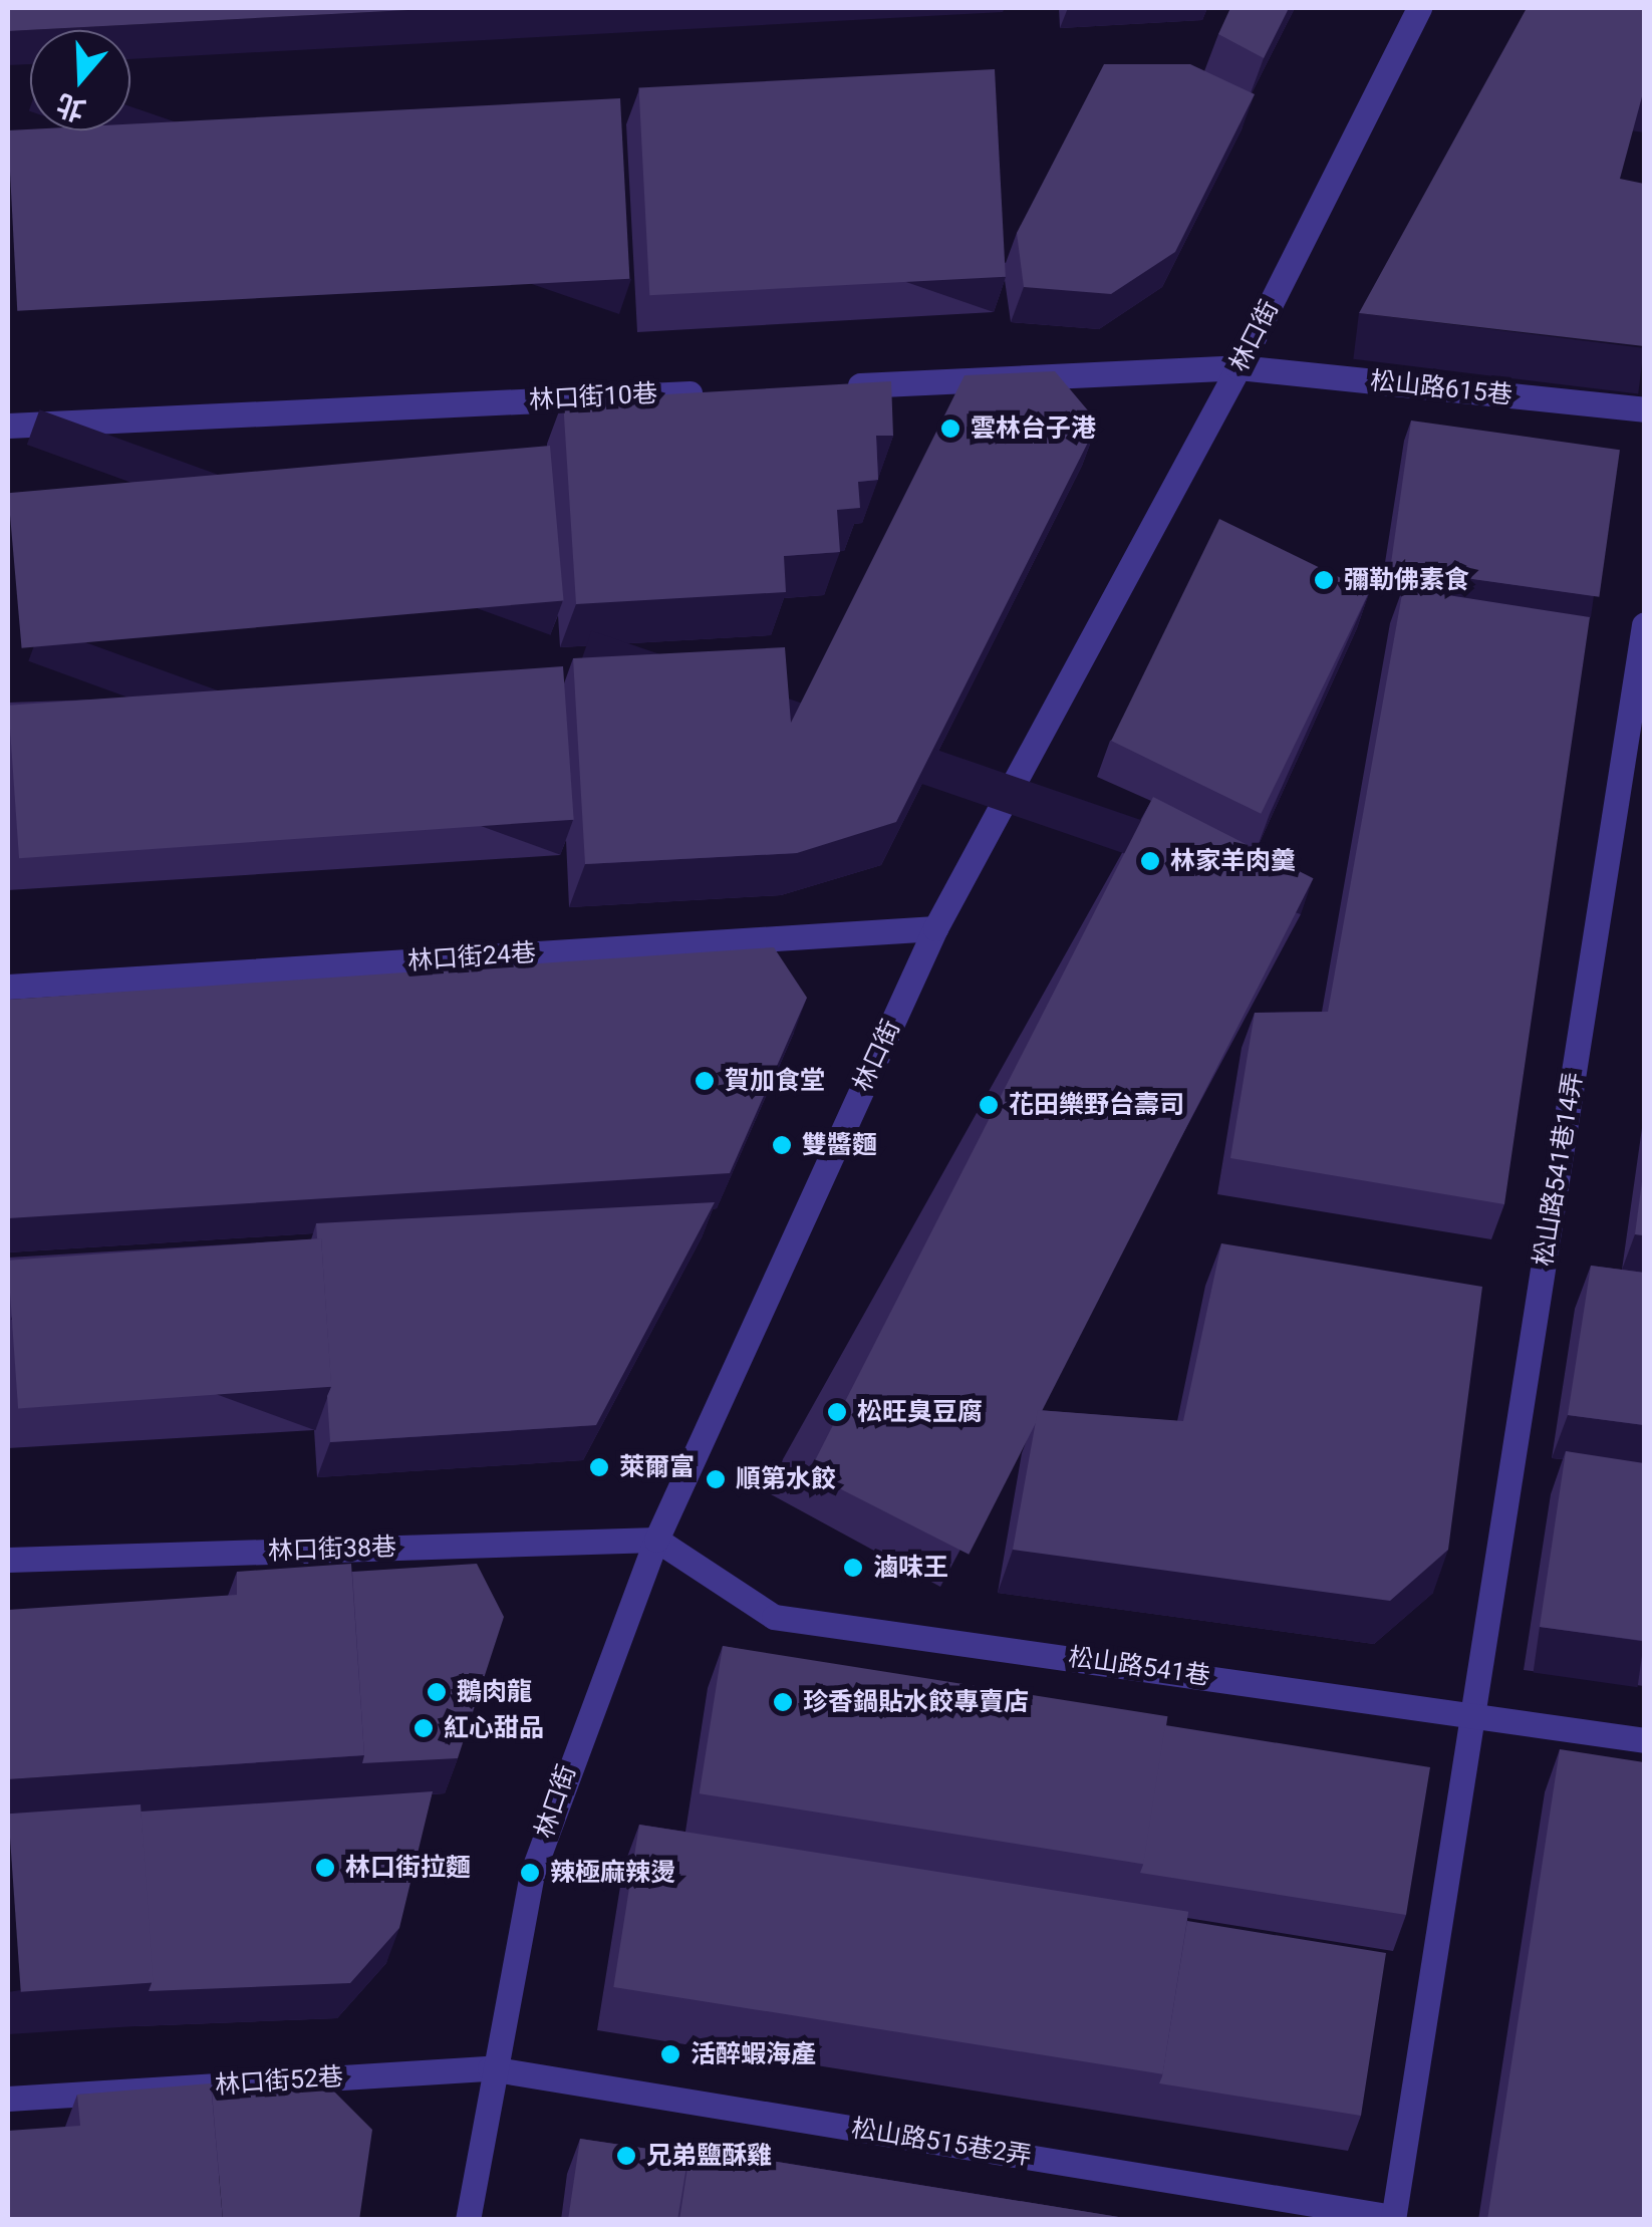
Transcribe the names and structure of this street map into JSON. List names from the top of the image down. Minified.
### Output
{"streets":{"street":["林口街","松山路615巷","林口街10巷","林口街24巷","松山路541巷14弄","林口街38巷","松山路541巷","林口街52巷","松山路515巷2弄"]},"crossings":[["林口街","松山路615巷"],["林口街","林口街24巷"],["林口街","林口街38巷"],["林口街","松山路541巷"],["林口街","林口街52巷"],["林口街","松山路515巷2弄"],["松山路541巷14弄","松山路541巷"],["松山路541巷14弄","松山路515巷2弄"],["林口街38巷","松山路541巷"],["松山路541巷","松山路515巷2弄"],["林口街52巷","松山路515巷2弄"]],"places":["雲林台子港","彌勒佛素食","林家羊肉羹","賀加食堂","花田樂野台壽司","雙醬麵","松旺臭豆腐","萊爾富","順第水餃","滷味王","鵝肉龍","珍香鍋貼水餃專賣店","紅心甜品","林口街拉麵","辣極麻辣燙","活醉蝦海產","兄弟鹽酥雞"],"north":"bottom"}
